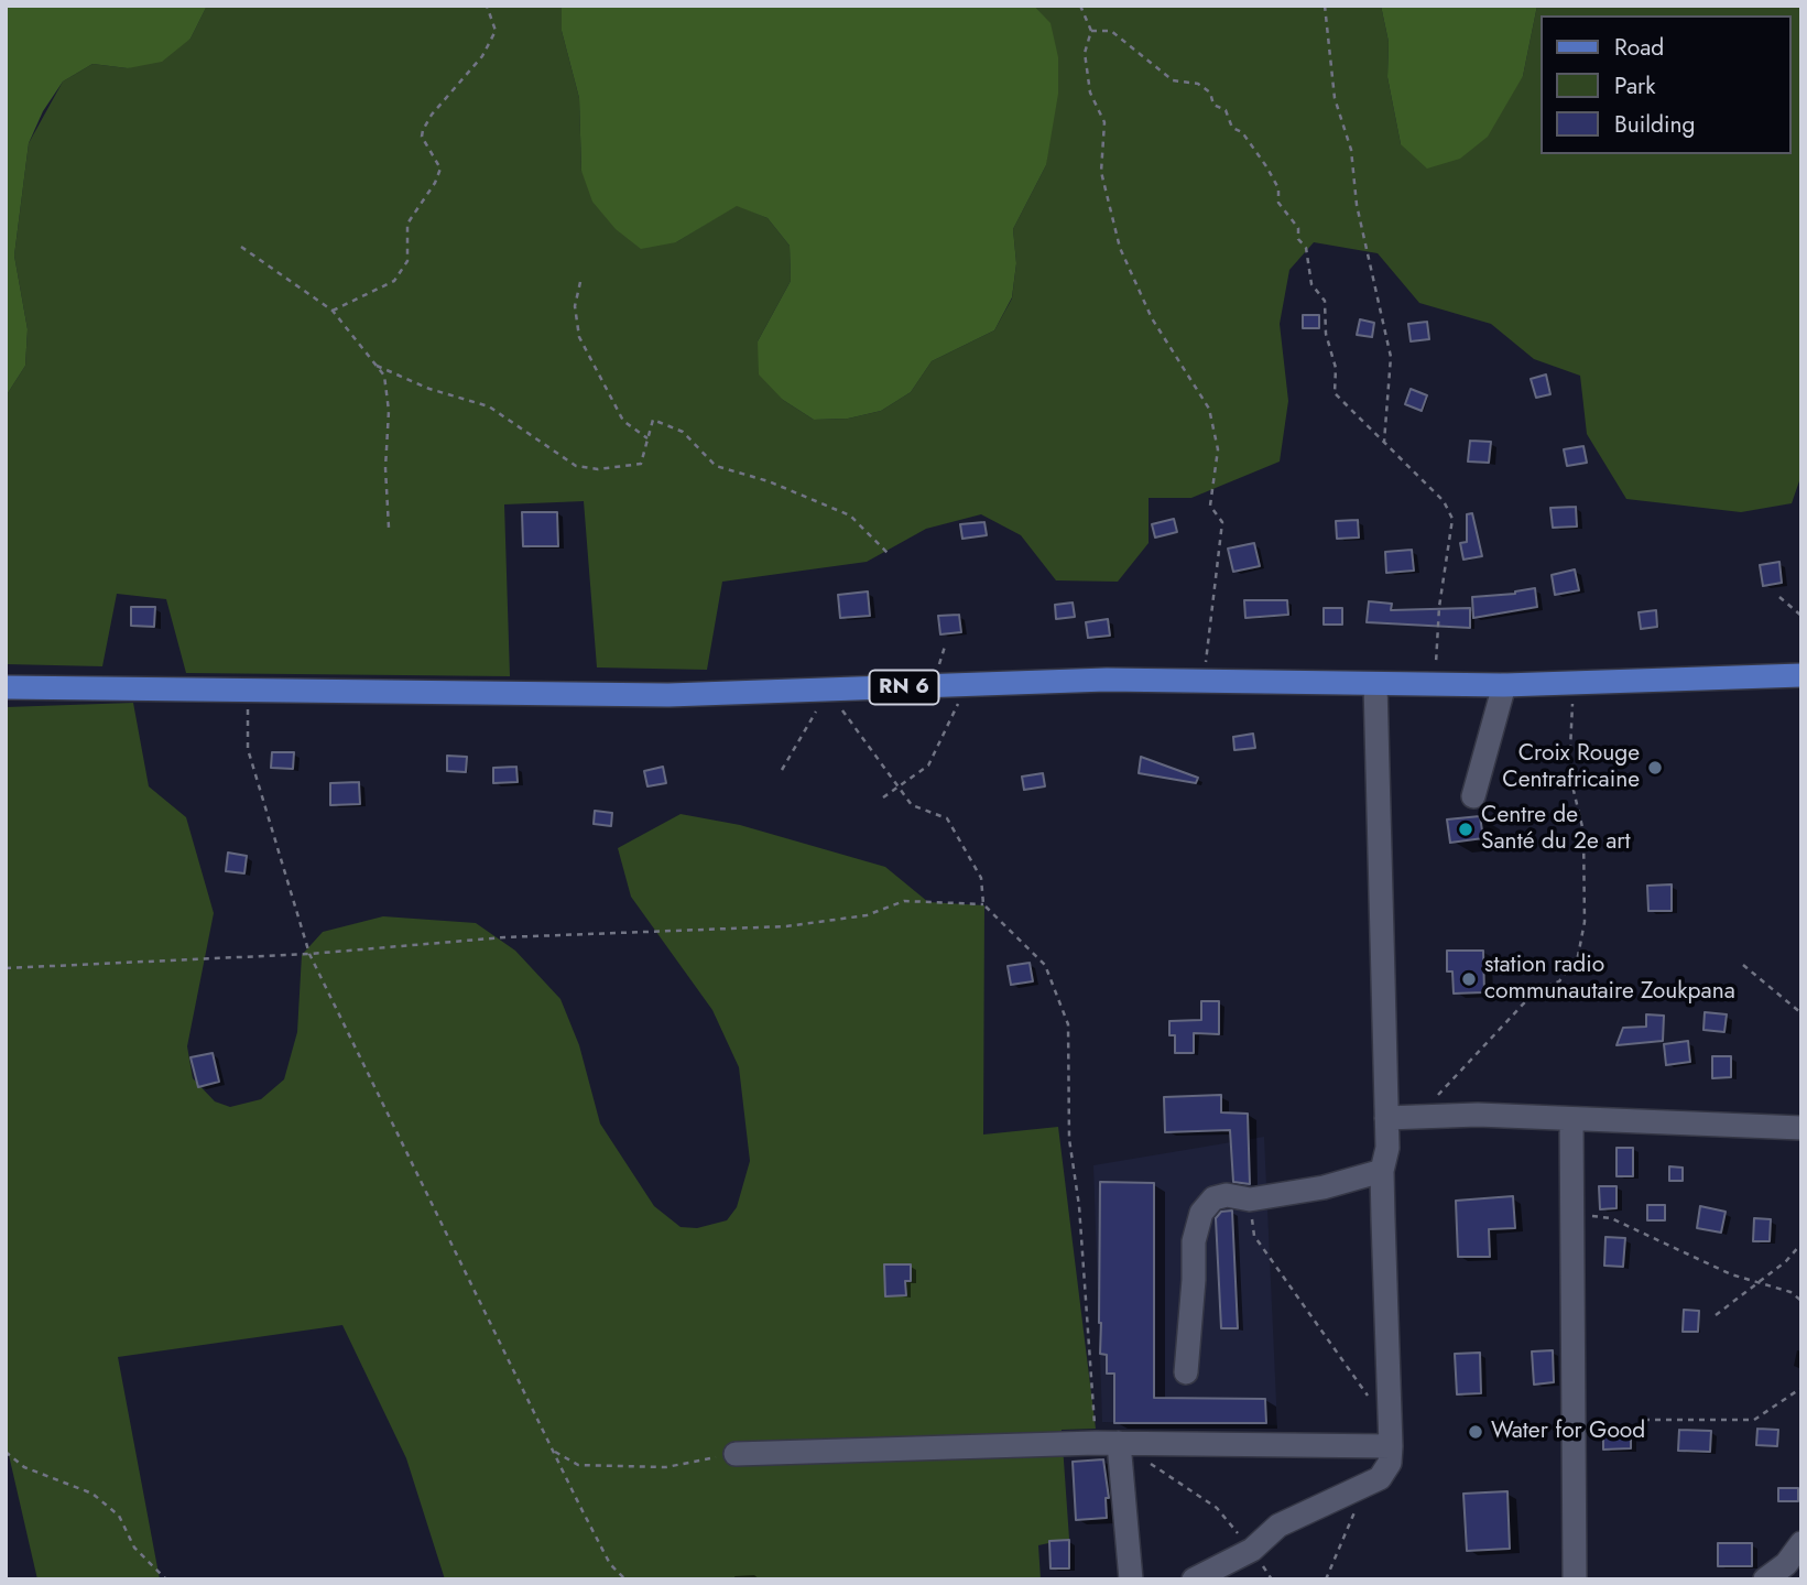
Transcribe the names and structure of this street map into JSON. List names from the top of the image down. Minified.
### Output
{"streets":{"main road":["RN 6"]},"places":["Croix Rouge Centrafricaine","Centre de Santé du 2e art","station radio communautaire Zoukpana","Water for Good"],"legend":["Road","Park","Building"]}
